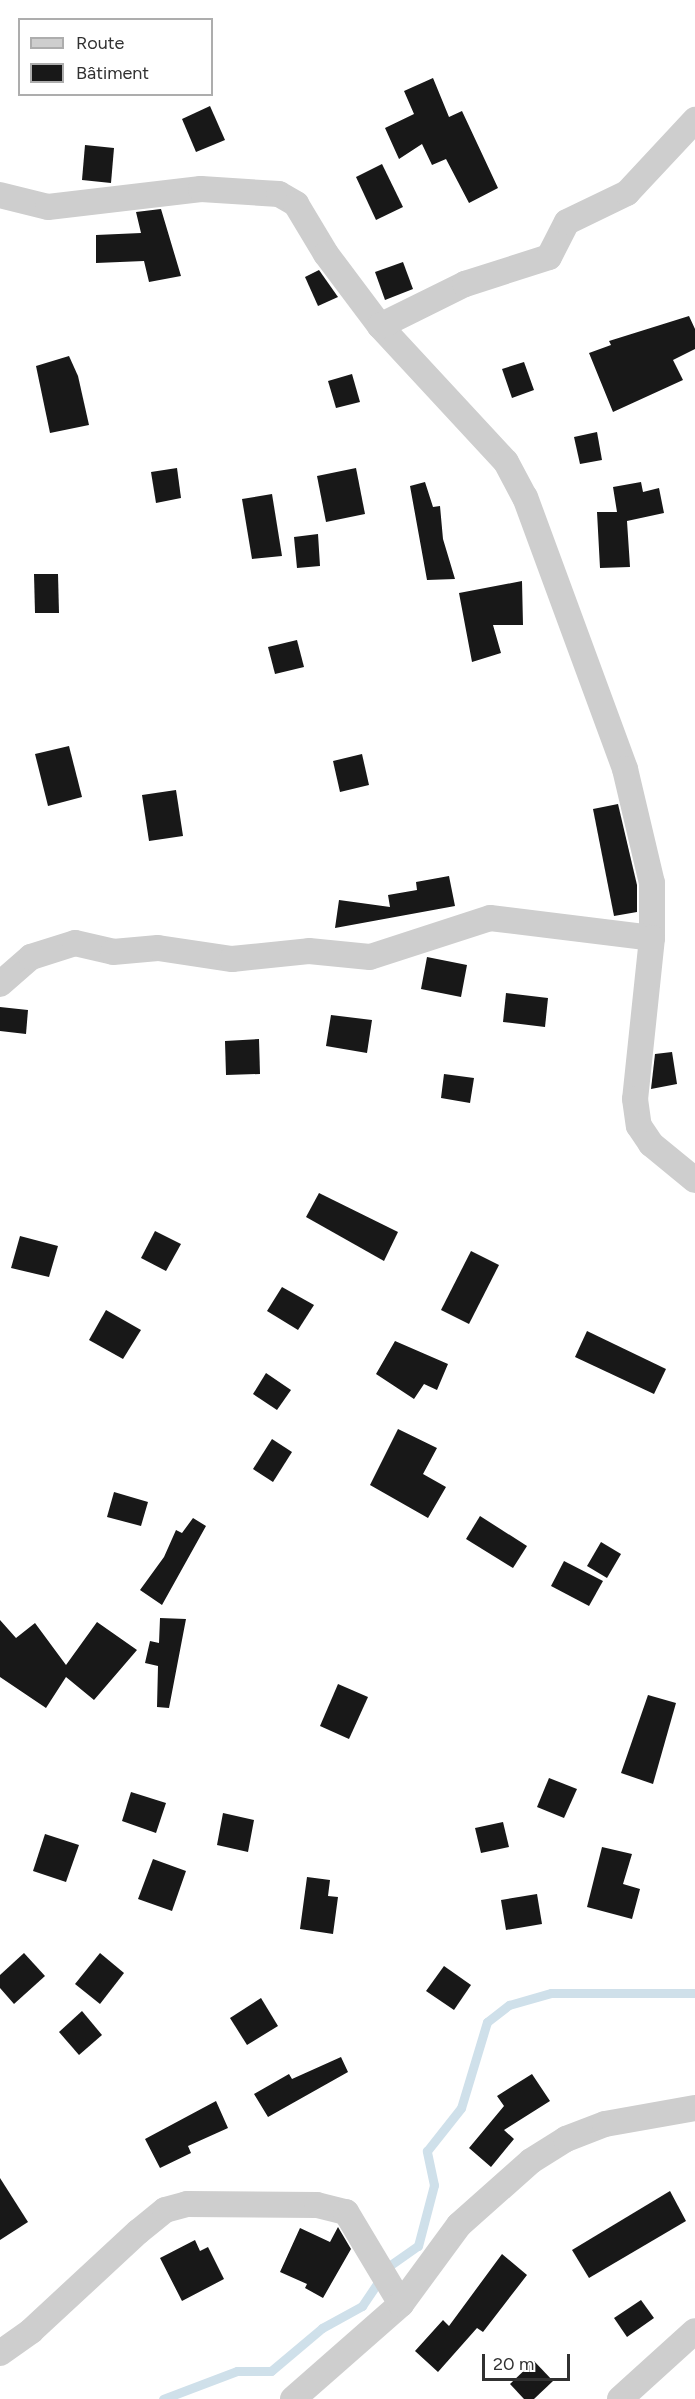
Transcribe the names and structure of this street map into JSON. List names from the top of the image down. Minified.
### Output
{"legend":["Route","Bâtiment"],"scale_bar":"20 m"}
